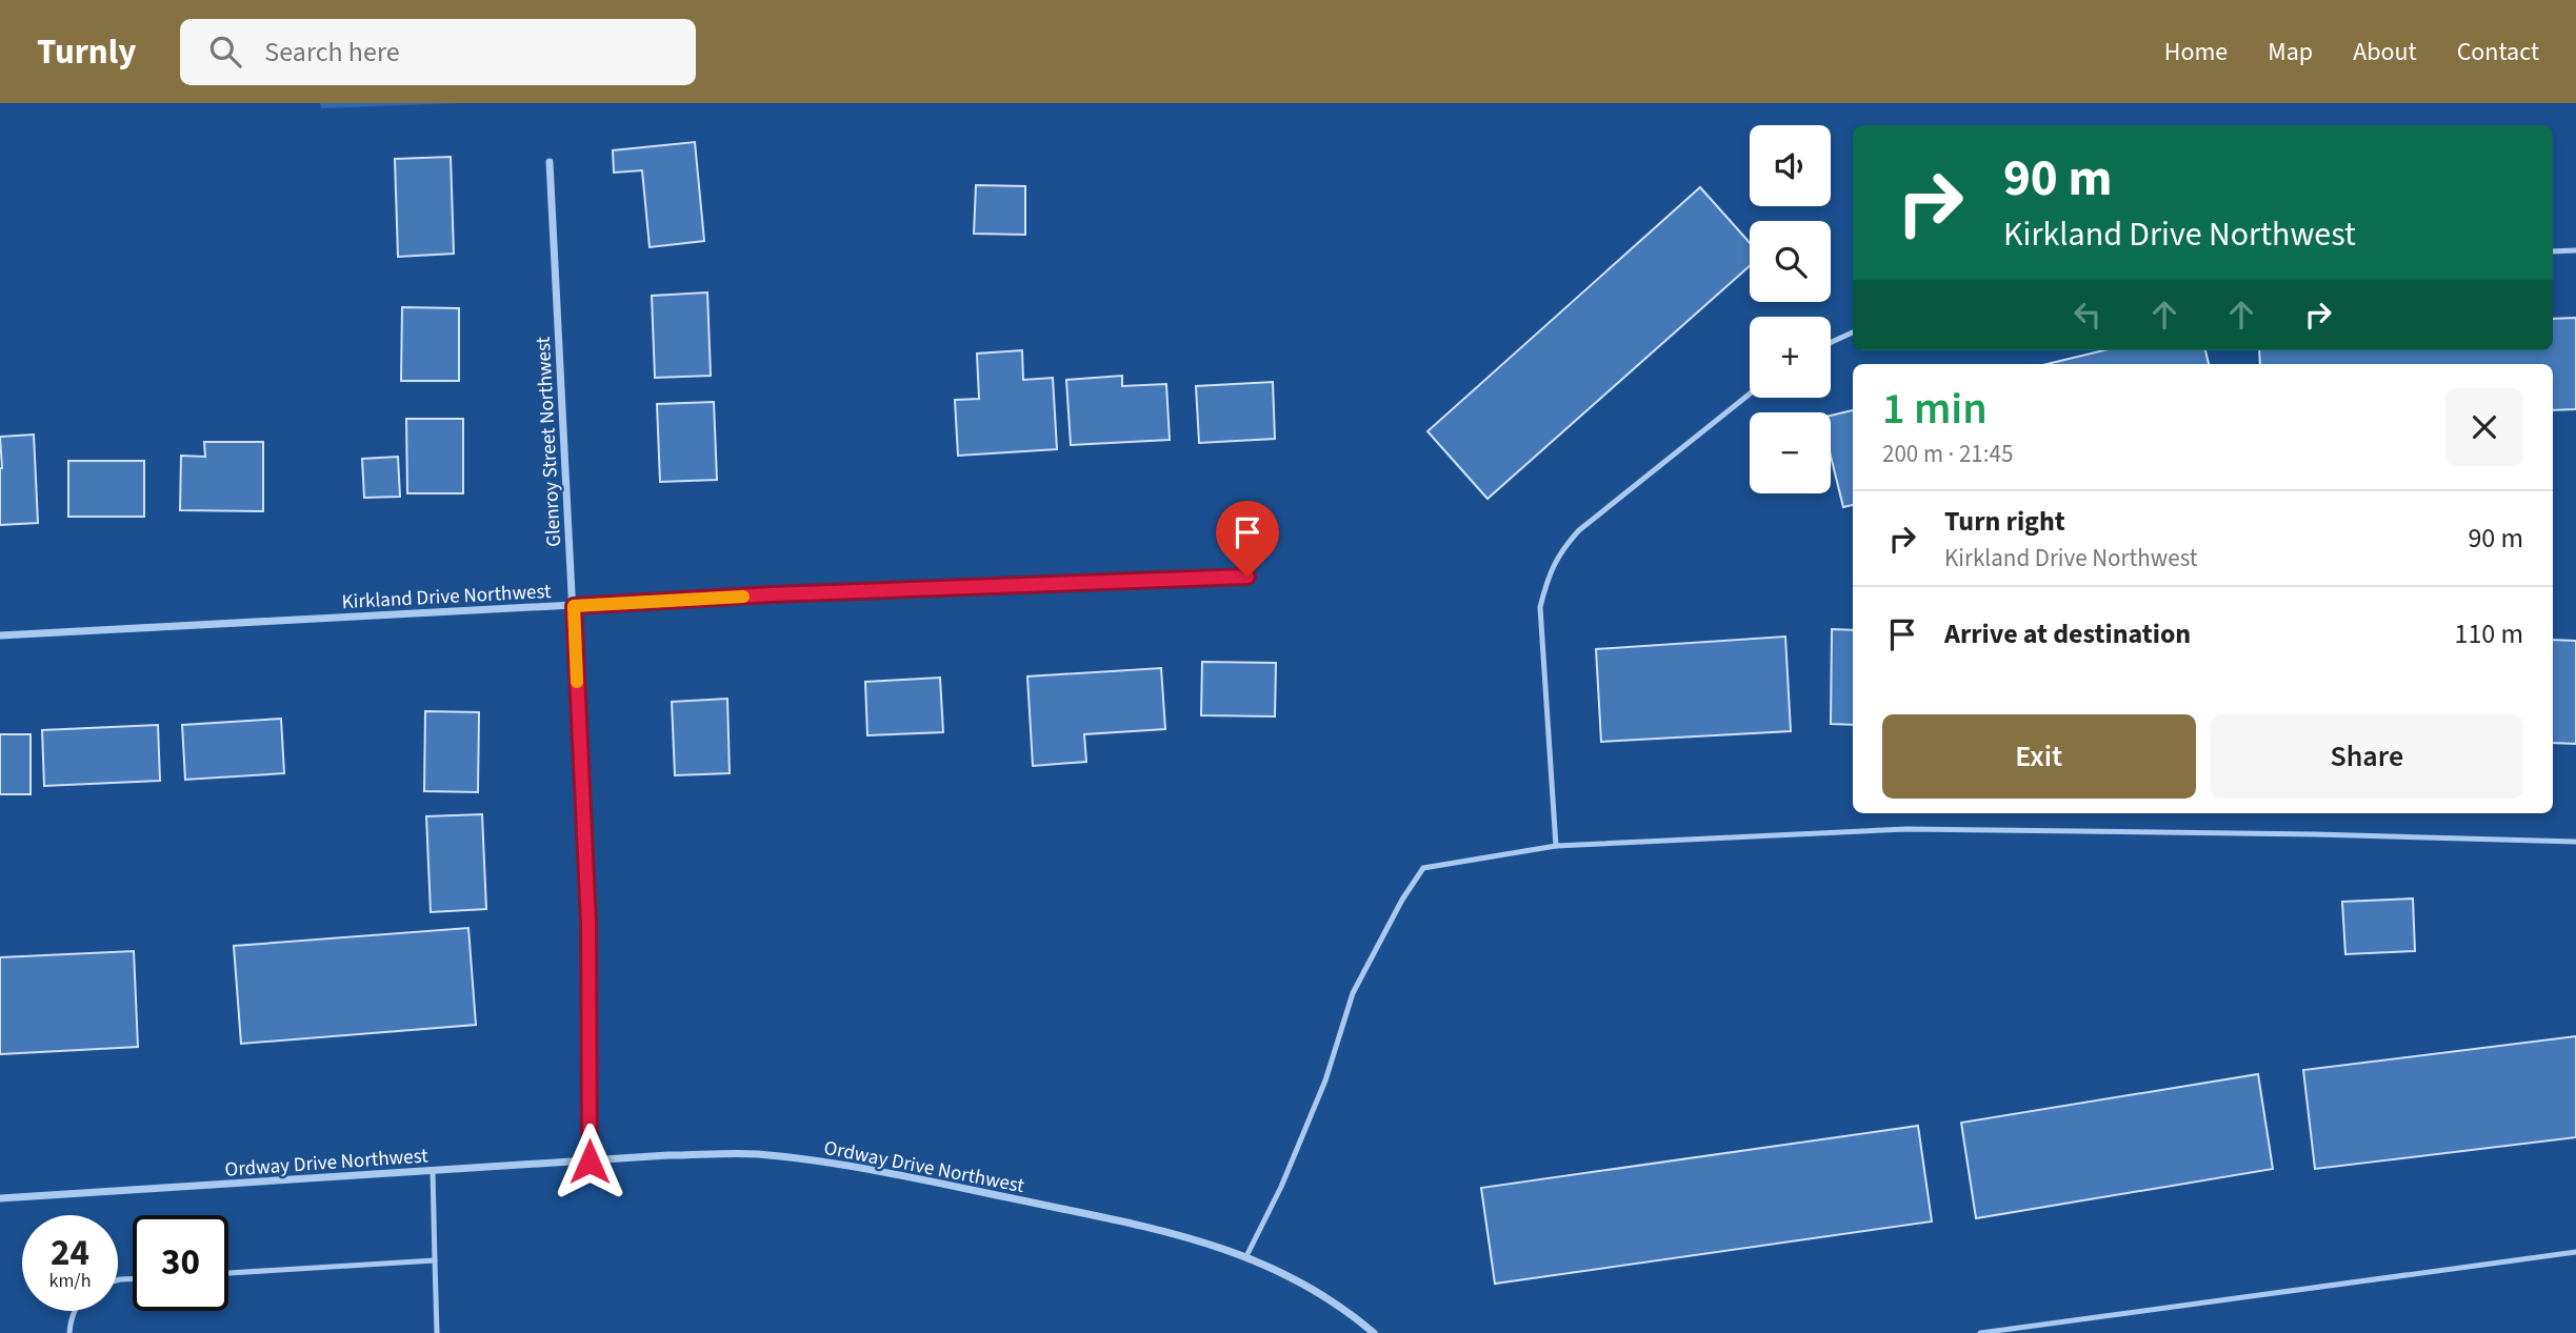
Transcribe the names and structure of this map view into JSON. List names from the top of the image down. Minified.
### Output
{"streets":{"street":["Glenroy Street Northwest","Kirkland Drive Northwest","Ordway Drive Northwest"]},"crossings":[["Glenroy Street Northwest","Kirkland Drive Northwest"],["Glenroy Street Northwest","Ordway Drive Northwest"]],"page":{"header":"Turnly","search":"Search here","nav":["Home","Map","About","Contact"],"map_buttons":["+","−"],"turn":["90 m","Kirkland Drive Northwest"],"heading":["1 min","200 m · 21:45"],"list":[{"name":"Turn right","note":"Kirkland Drive Northwest","value":"90 m"},{"name":"Arrive at destination","value":"110 m"}],"buttons":["Exit","Share"],"speed":"24 km/h","limit":"30"}}
